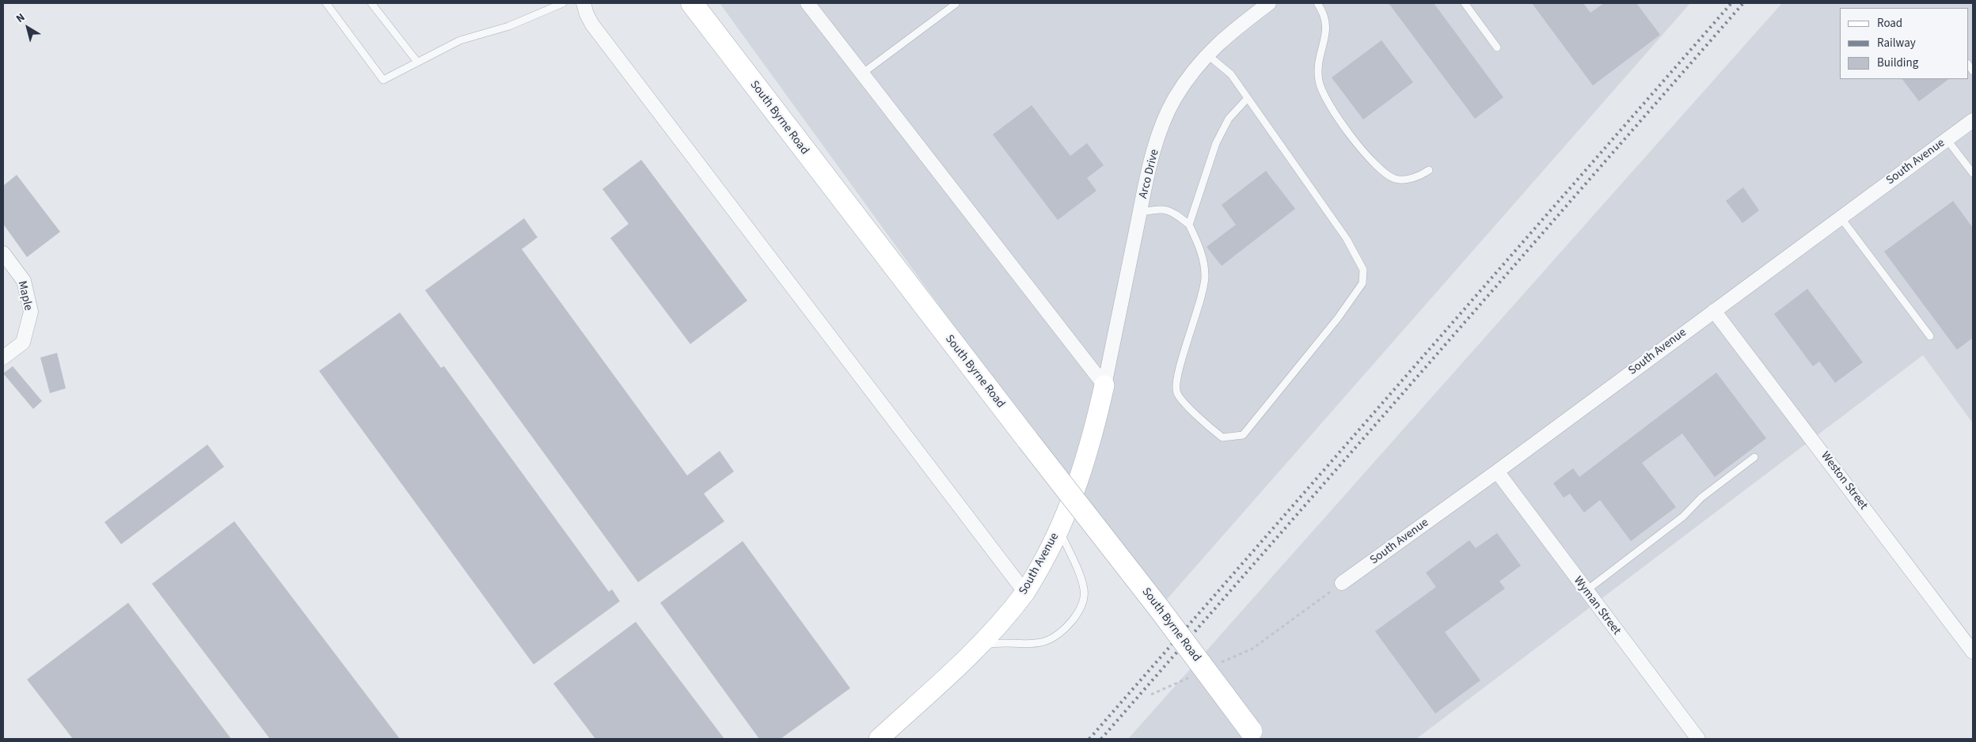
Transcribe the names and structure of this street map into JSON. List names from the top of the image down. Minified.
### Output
{"streets":{"main road":["South Byrne Road"],"street":["South Avenue","Arco Drive","Maple","Weston Street","Wyman Street"]},"crossings":[["South Avenue","Arco Drive"],["South Avenue","Weston Street"],["South Avenue","Wyman Street"]],"legend":["Road","Railway","Building"],"north":"top left"}
